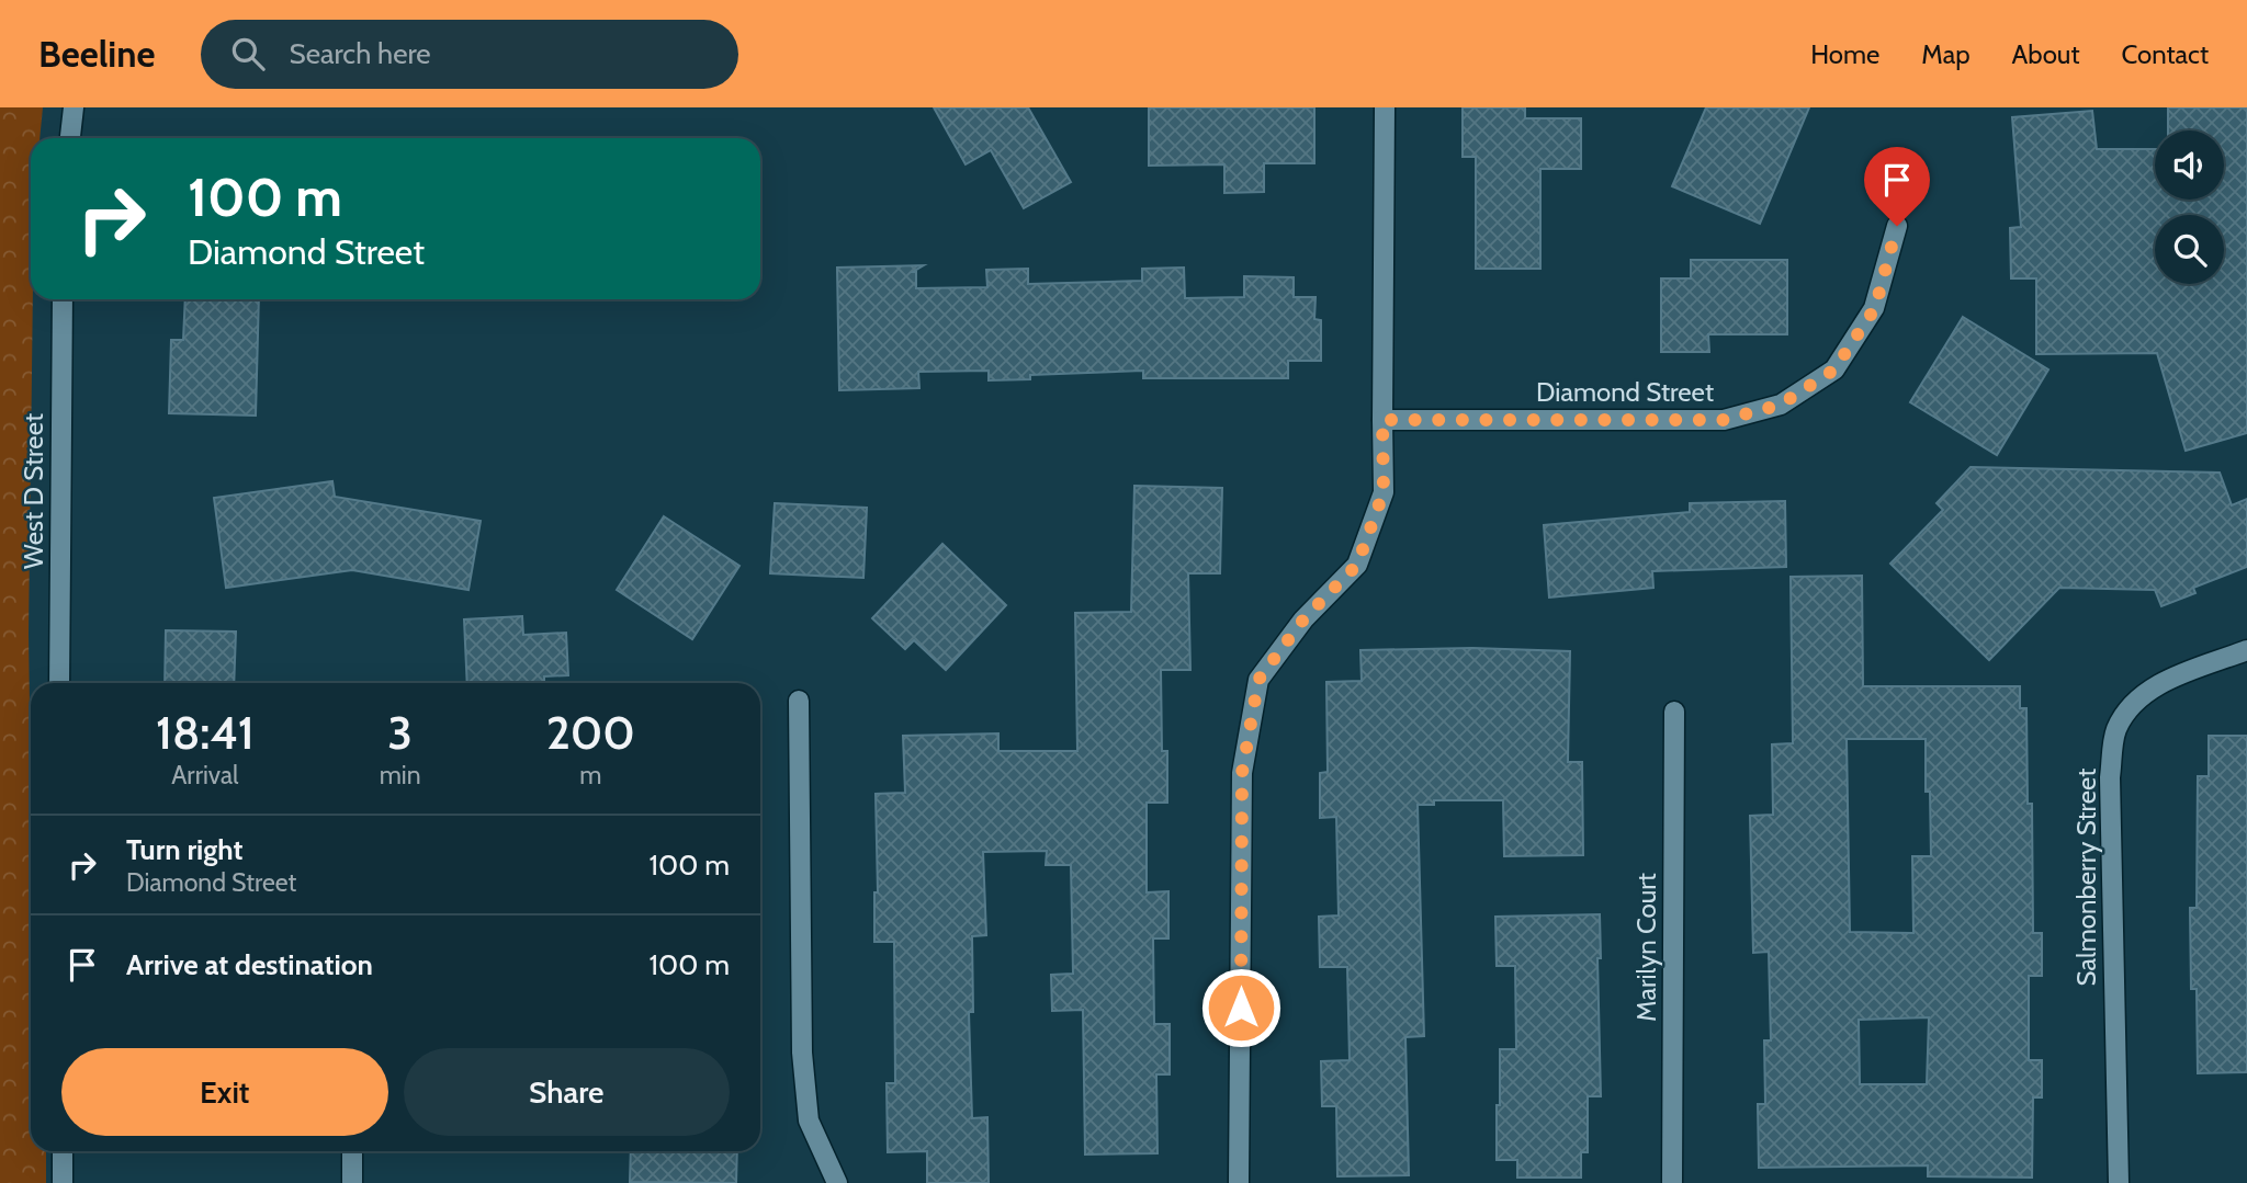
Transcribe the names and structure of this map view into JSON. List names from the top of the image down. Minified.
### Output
{"streets":{"street":["Diamond Street","West D Street","Salmonberry Street","Marilyn Court"]},"page":{"header":"Beeline","search":"Search here","nav":["Home","Map","About","Contact"],"turn":["100 m","Diamond Street"],"eta":["18:41","Arrival","3","min","200","m"],"list":[{"name":"Turn right","note":"Diamond Street","value":"100 m"},{"name":"Arrive at destination","value":"100 m"}],"buttons":["Exit","Share"]}}
